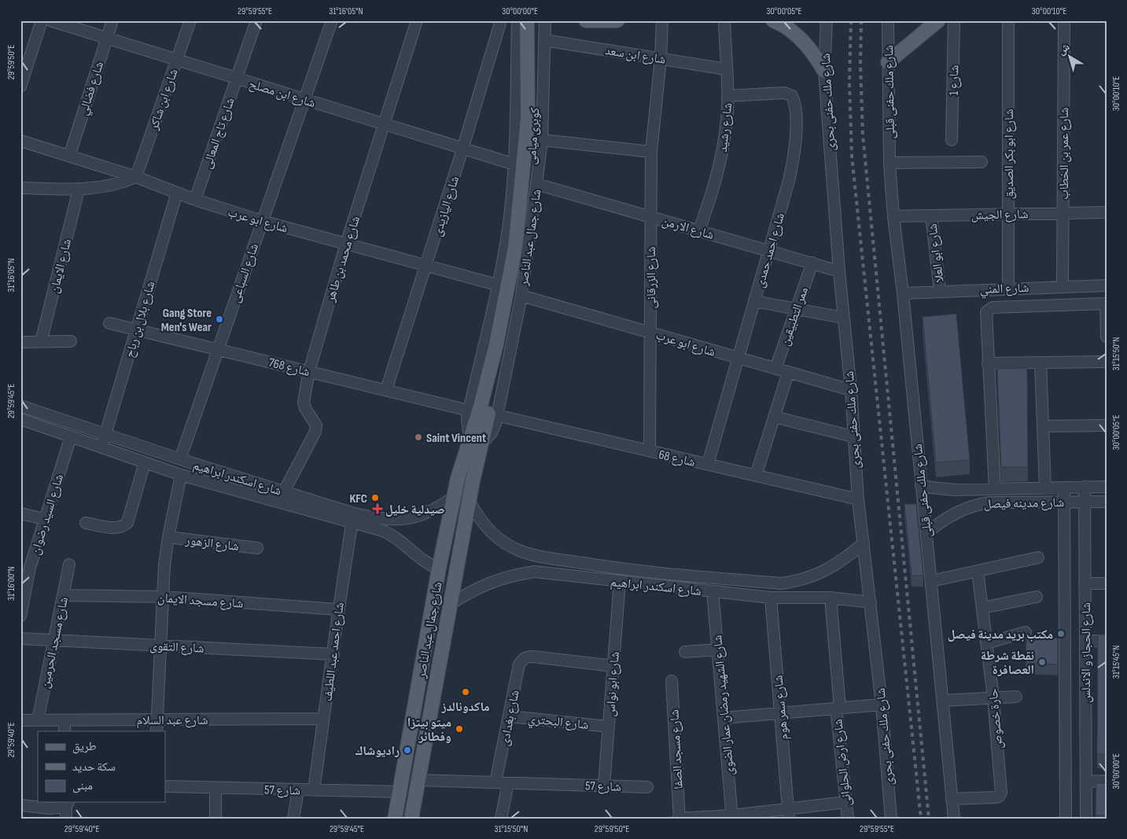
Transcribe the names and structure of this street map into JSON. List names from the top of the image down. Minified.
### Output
{"streets":{"main road":["كوبرى ميامى","شارع جمال عبد الناصر"],"street":["شارع ابن سعد","شارع 1","شارع فضالي","شارع ملك حفنى قبلى","شارع ابن مصلح","شارع ابن شاكر","شارع ملك حفنى بحرى","شارع رشيد","شارع تاج المعالى","شارع عمر بن الخطاب","شارع ابو بكر الصديق","شارع اليازيدى","شارع الجيش","شارع ابو عرب","شارع الارمن","شارع احمد حمدى","شارع ابو العلا","شارع محمد بن طاهر","شارع الايمان","شارع السباعى","شارع الزرقانى","شارع المني","ممر التطبيقين","شارع بلال بن رباح","شارع 768","شارع 68","شارع اسكندر ابراهيم","شارع مدينه فيصل","شارع السيد رضوان","شارع الزهور","شارع مسجد الايمان","شارع مسجد الحرمين","شارع التقوى","شارع احمد عبد اللطيف","شارع الحجاز و الاندلس","شارع ابو نواس","شارع الشهيد رمضان عمار الضوى","شارع سمر هوم","شارع بغدادى","حارة خصوص","شارع عبد السلام","شارع البحتري","شارع مسجد الصفا","شارع ارض الحلوانى","شارع 57"]},"crossings":[["شارع ابن سعد","شارع رشيد"],["شارع ابن سعد","شارع جمال عبد الناصر"],["شارع ابن سعد","شارع الزرقانى"],["شارع فضالي","شارع ابن مصلح"],["شارع فضالي","شارع ابو عرب"],["شارع ملك حفنى قبلى","شارع الجيش"],["شارع ملك حفنى قبلى","شارع المني"],["شارع ملك حفنى قبلى","شارع مدينه فيصل"],["شارع ملك حفنى قبلى","حارة خصوص"],["شارع ابن مصلح","شارع ابن شاكر"],["شارع ابن مصلح","شارع تاج المعالى"],["شارع ابن مصلح","شارع اليازيدى"],["شارع ابن مصلح","شارع جمال عبد الناصر"],["شارع ابن مصلح","شارع محمد بن طاهر"],["شارع ابن مصلح","شارع السباعى"],["شارع ابن شاكر","شارع ابو عرب"],["شارع ملك حفنى بحرى","شارع ابو عرب"],["شارع ملك حفنى بحرى","شارع الارمن"],["شارع ملك حفنى بحرى","شارع 68"],["شارع ملك حفنى بحرى","شارع اسكندر ابراهيم"],["شارع رشيد","شارع الارمن"],["شارع رشيد","شارع احمد حمدى"],["شارع تاج المعالى","شارع ابو عرب"],["كوبرى ميامى","شارع جمال عبد الناصر"],["كوبرى ميامى","شارع 768"],["كوبرى ميامى","شارع 68"],["شارع عمر بن الخطاب","شارع الجيش"],["شارع عمر بن الخطاب","شارع المني"],["شارع ابو بكر الصديق","شارع الجيش"],["شارع ابو بكر الصديق","شارع المني"],["شارع اليازيدى","شارع ابو عرب"],["شارع اليازيدى","شارع 768"],["شارع الجيش","شارع ابو العلا"],["شارع ابو عرب","شارع جمال عبد الناصر"],["شارع ابو عرب","شارع احمد حمدى"],["شارع ابو عرب","شارع محمد بن طاهر"],["شارع ابو عرب","شارع السباعى"],["شارع ابو عرب","شارع الزرقانى"],["شارع ابو عرب","ممر التطبيقين"],["شارع ابو عرب","شارع بلال بن رباح"],["شارع الارمن","شارع جمال عبد الناصر"],["شارع الارمن","شارع احمد حمدى"],["شارع الارمن","شارع الزرقانى"],["شارع الارمن","ممر التطبيقين"],["شارع جمال عبد الناصر","شارع 768"],["شارع جمال عبد الناصر","شارع 68"],["شارع جمال عبد الناصر","شارع اسكندر ابراهيم"],["شارع جمال عبد الناصر","شارع 57"],["شارع احمد حمدى","شارع 68"],["شارع ابو العلا","شارع المني"],["شارع محمد بن طاهر","شارع 768"],["شارع محمد بن طاهر","شارع اسكندر ابراهيم"],["شارع السباعى","شارع 768"],["شارع السباعى","شارع اسكندر ابراهيم"],["شارع الزرقانى","شارع 68"],["شارع بلال بن رباح","شارع 768"],["شارع بلال بن رباح","شارع اسكندر ابراهيم"],["شارع 768","شارع 68"],["شارع اسكندر ابراهيم","شارع السيد رضوان"],["شارع اسكندر ابراهيم","شارع احمد عبد اللطيف"],["شارع اسكندر ابراهيم","شارع ابو نواس"],["شارع اسكندر ابراهيم","شارع الشهيد رمضان عمار الضوى"],["شارع اسكندر ابراهيم","شارع سمر هوم"],["شارع اسكندر ابراهيم","شارع ارض الحلوانى"],["شارع مدينه فيصل","شارع الحجاز و الاندلس"],["شارع مسجد الايمان","شارع مسجد الحرمين"],["شارع مسجد الايمان","شارع احمد عبد اللطيف"],["شارع مسجد الحرمين","شارع التقوى"],["شارع مسجد الحرمين","شارع عبد السلام"],["شارع التقوى","شارع احمد عبد اللطيف"],["شارع احمد عبد اللطيف","شارع عبد السلام"],["شارع احمد عبد اللطيف","شارع 57"],["شارع ابو نواس","شارع بغدادى"],["شارع ابو نواس","شارع البحتري"],["شارع ابو نواس","شارع 57"],["شارع بغدادى","شارع البحتري"],["شارع بغدادى","شارع 57"]],"places":{"other":["Gang Store Men's Wear","Saint Vincent","KFC","مكتب بريد مدينة فيصل","نقطة شرطة العصافرة","ماكدونالدز","ميتو بيتزا وفطائر","راديوشاك"],"health":["صيدلية خليل"]},"legend":["طريق","سكة حديد","مبنى"],"north":"top left","coordinates":["29°59'55\"E","31°16'05\"N","30°00'00\"E","30°00'05\"E","30°00'10\"E","29°59'50\"E","31°15'50\"N","29°59'45\"E","31°16'00\"N","31°15'45\"N","29°59'40\"E"]}
